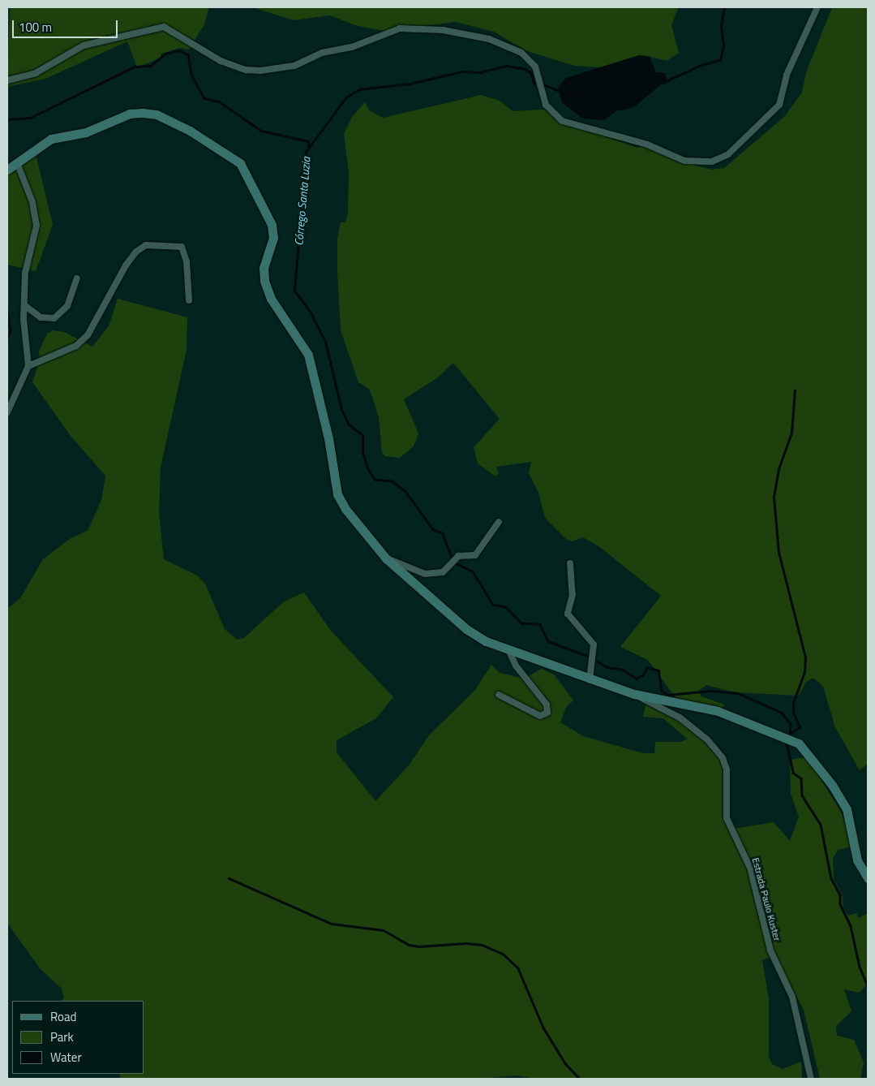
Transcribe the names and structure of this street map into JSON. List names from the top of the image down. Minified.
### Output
{"streets":{"street":["Estrada Paulo Kuster"]},"water":["Córrego Santa Luzia"],"legend":["Road","Park","Water"],"scale_bar":"100 m"}
